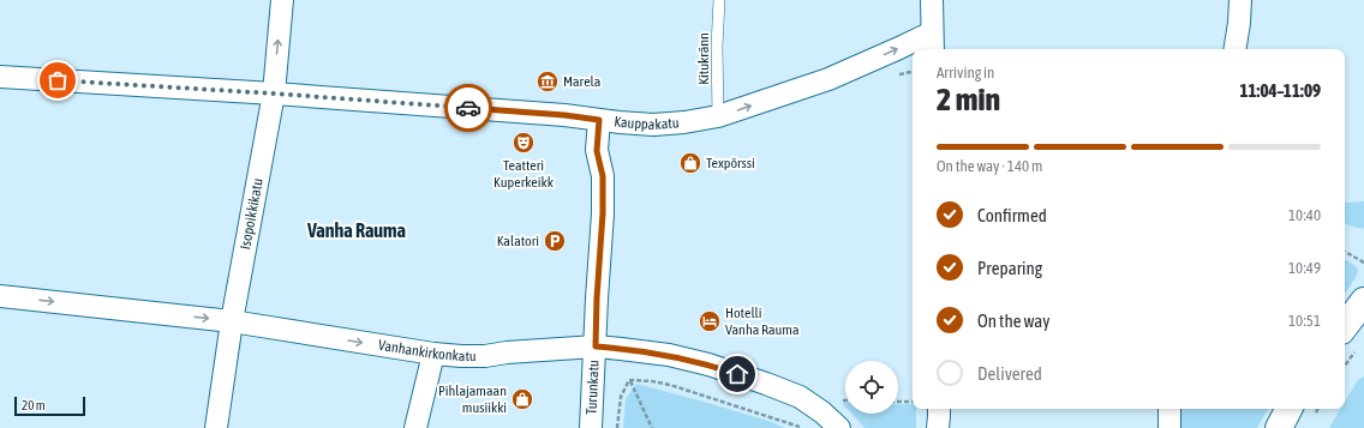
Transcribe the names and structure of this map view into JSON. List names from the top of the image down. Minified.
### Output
{"streets":{"street":["Kauppakatu","Isopoikkikatu","Vanhankirkonkatu","Turunkatu"],"lane":["Kitukränn"]},"crossings":[["Kitukränn","Kauppakatu"],["Kauppakatu","Isopoikkikatu"],["Isopoikkikatu","Vanhankirkonkatu"],["Vanhankirkonkatu","Turunkatu"]],"one_way":["Vanhankirkonkatu"],"districts":["Vanha Rauma"],"places":{"museum":["Marela"],"theatre":["Teatteri Kuperkeikk"],"shop":["Texpörssi","Pihlajamaan musiikki"],"parking":["Kalatori"],"hotel":["Hotelli Vanha Rauma"]},"scale_bar":"20 m","page":{"heading":["2 min","Arriving in","11:04–11:09"],"bar":"On the way · 140 m","list":[["Confirmed","10:40"],["Preparing","10:49"],["On the way","10:51"],"Delivered"],"scale":"20 m"}}
